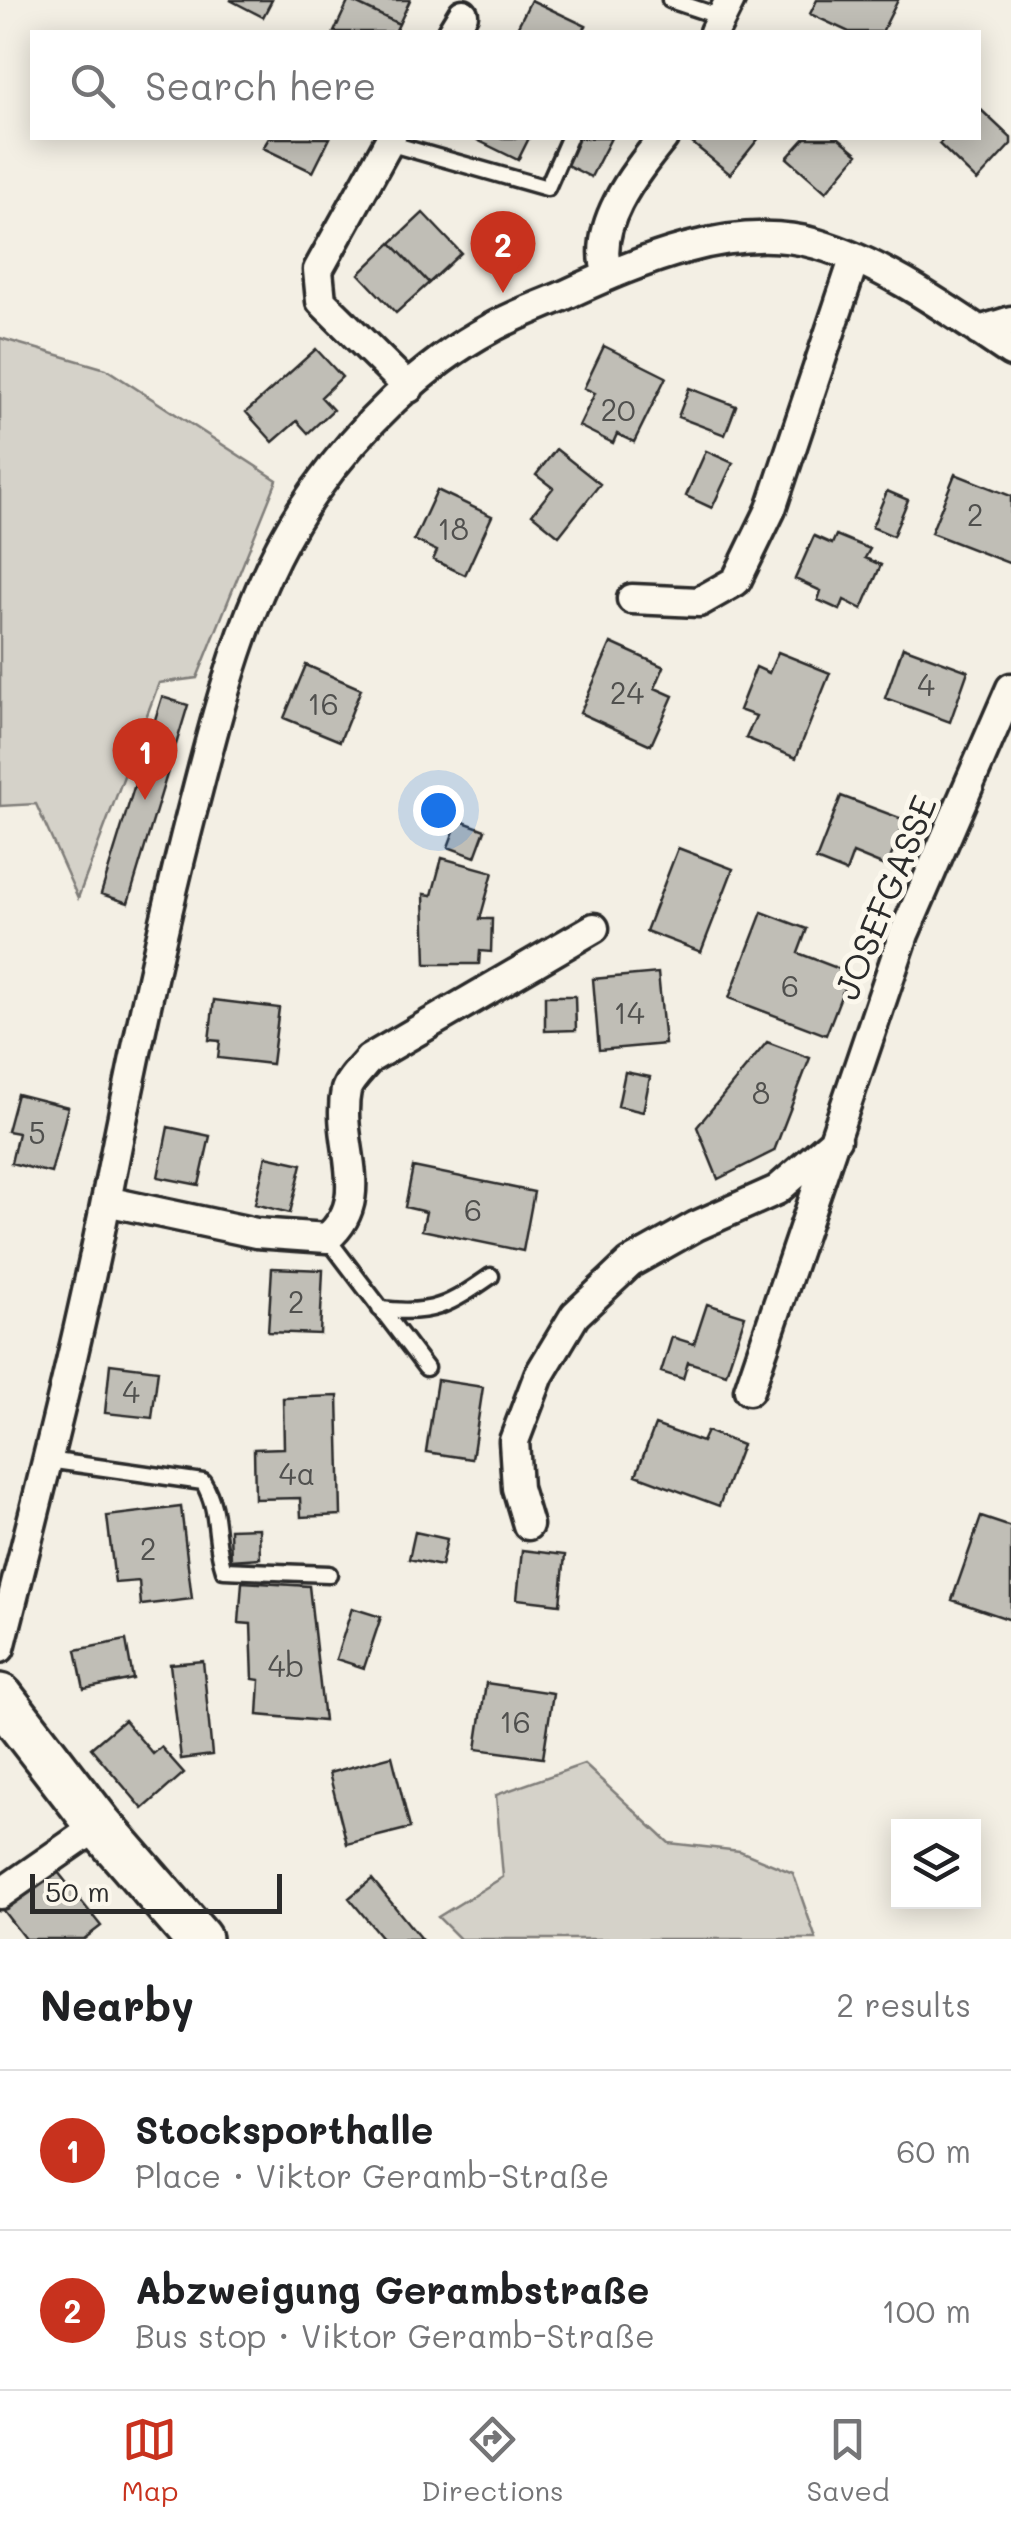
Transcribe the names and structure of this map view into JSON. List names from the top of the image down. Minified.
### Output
{"streets":{"street":["JOSEFGASSE"]},"house_numbers":["20","2","18","4","24","16","6","14","8","5","6","2","4","4a","2","4b","16"],"scale_bar":"50 m","page":{"search":"Search here","pins":["2","1"],"scale":"50 m","heading":["Nearby","2 results"],"list":[{"mark":"1","name":"Stocksporthalle","note":"Place · Viktor Geramb-Straße","value":"60 m"},{"mark":"2","name":"Abzweigung Gerambstraße","note":"Bus stop · Viktor Geramb-Straße","value":"100 m"}],"nav":["Map","Directions","Saved"]}}
